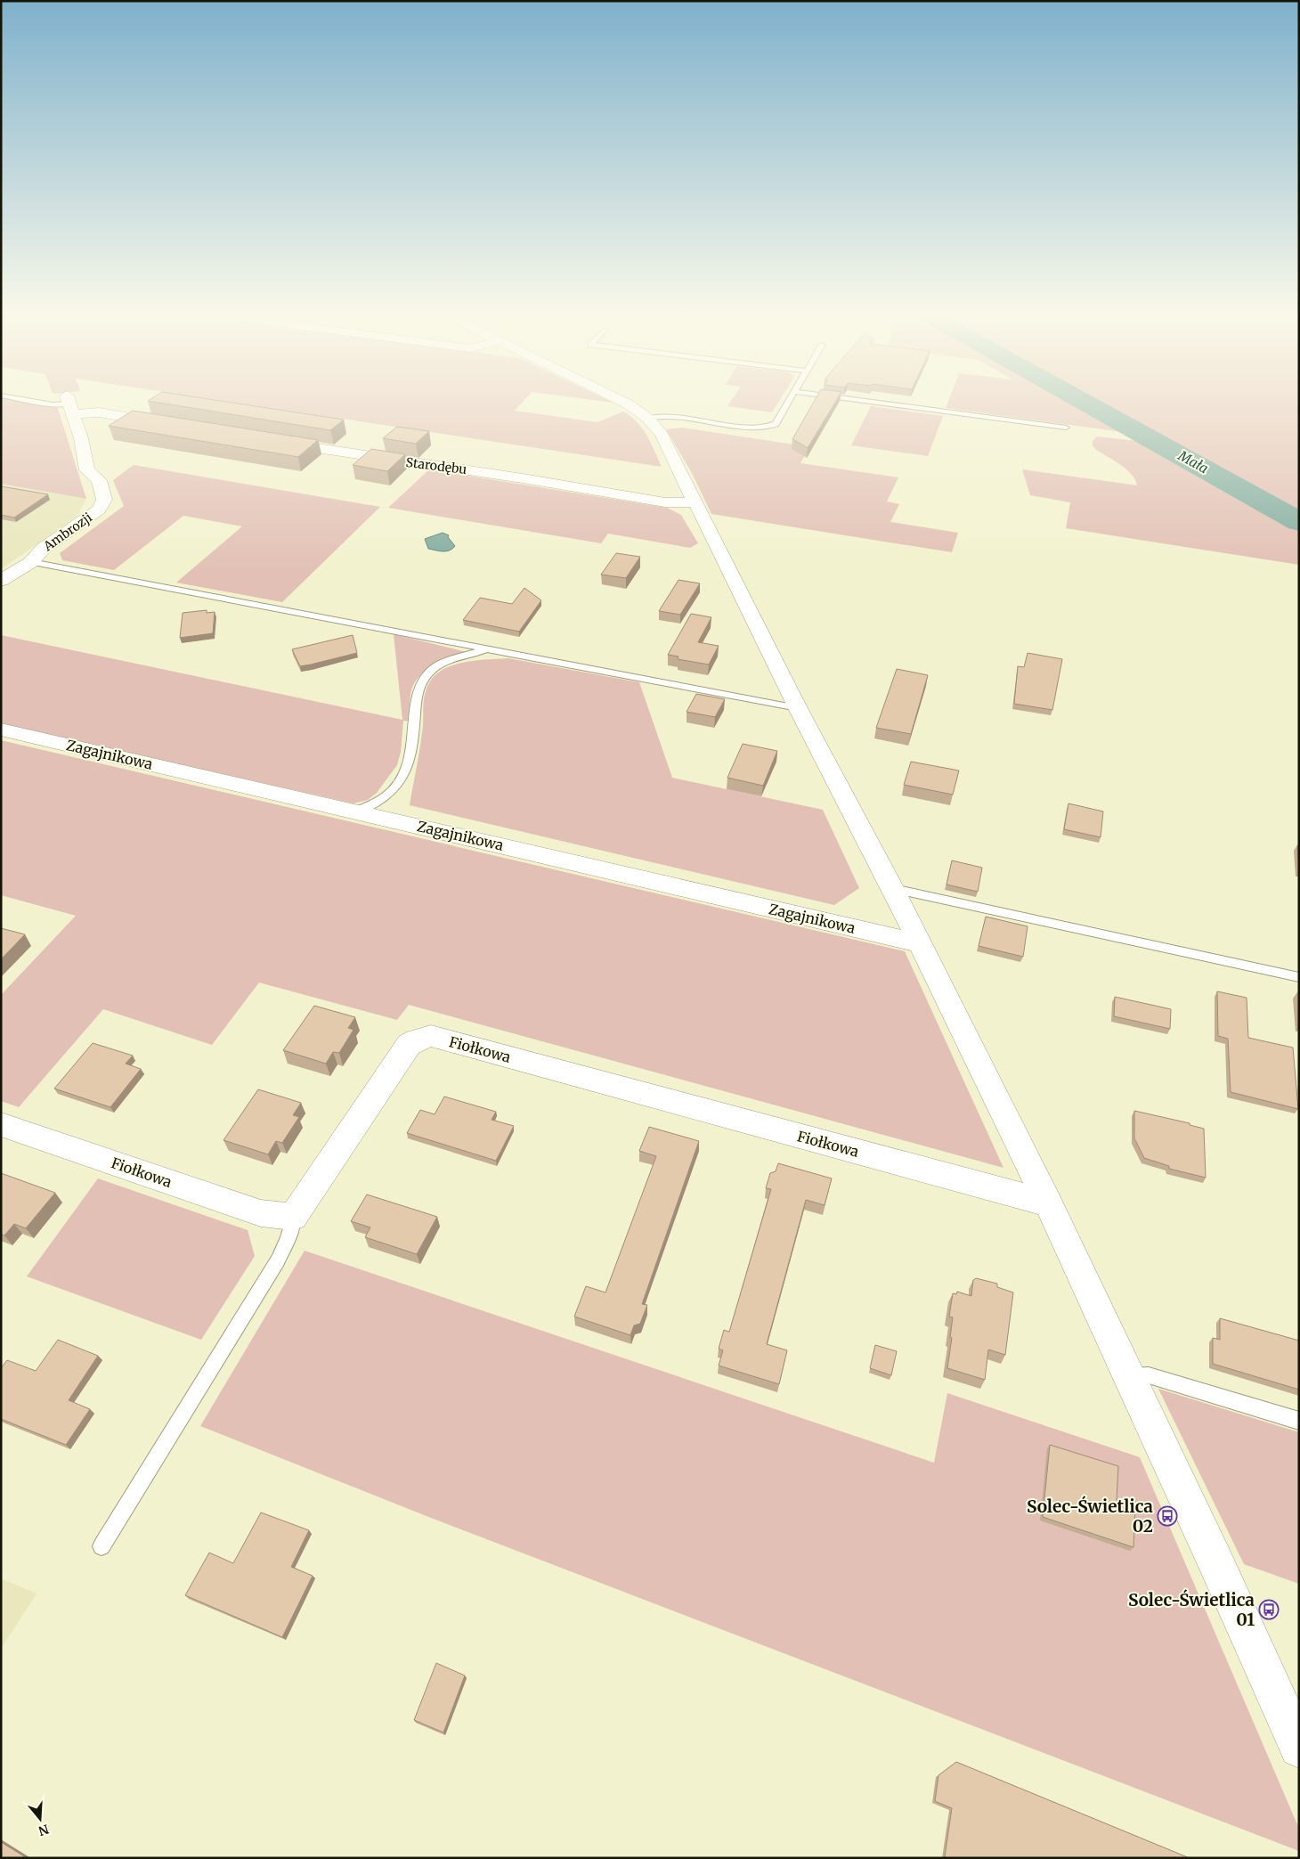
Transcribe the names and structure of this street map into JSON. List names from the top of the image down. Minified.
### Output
{"streets":{"street":["Starodębu","Ambrozji","Zagajnikowa","Fiołkowa"]},"water":["Mała"],"places":{"bus stop":["Solec-Świetlica 02","Solec-Świetlica 01"]},"north":"bottom"}
